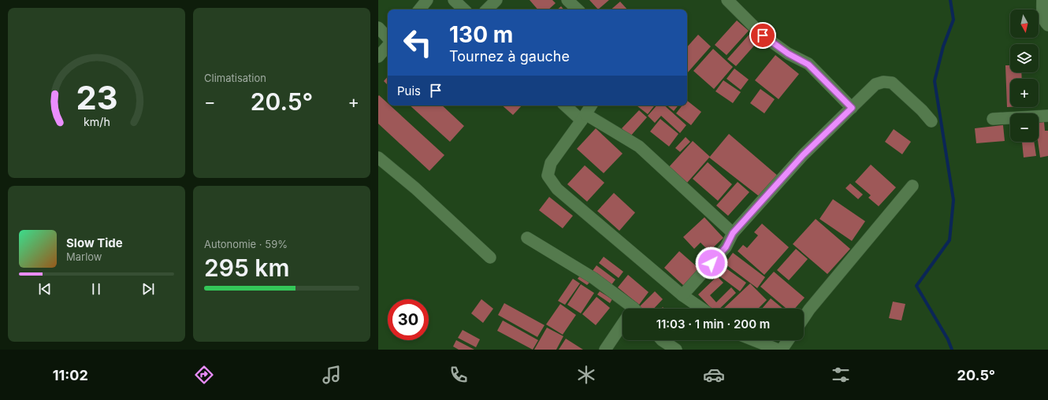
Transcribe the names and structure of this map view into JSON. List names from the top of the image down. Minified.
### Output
{"north":"bottom","page":{"tile":["Climatisation",["Autonomie · 59%","295 km"]],"map_buttons":["+","−"],"turn":["130 m","Tournez à gauche"],"then":"Puis","heat":["−","20.5°","+"],"song":["Slow Tide","Marlow"],"limit":"30","trip":"11:03 · 1 min · 200 m","tabs":["11:02","20.5°"],"gauge":["23","km/h"]}}
